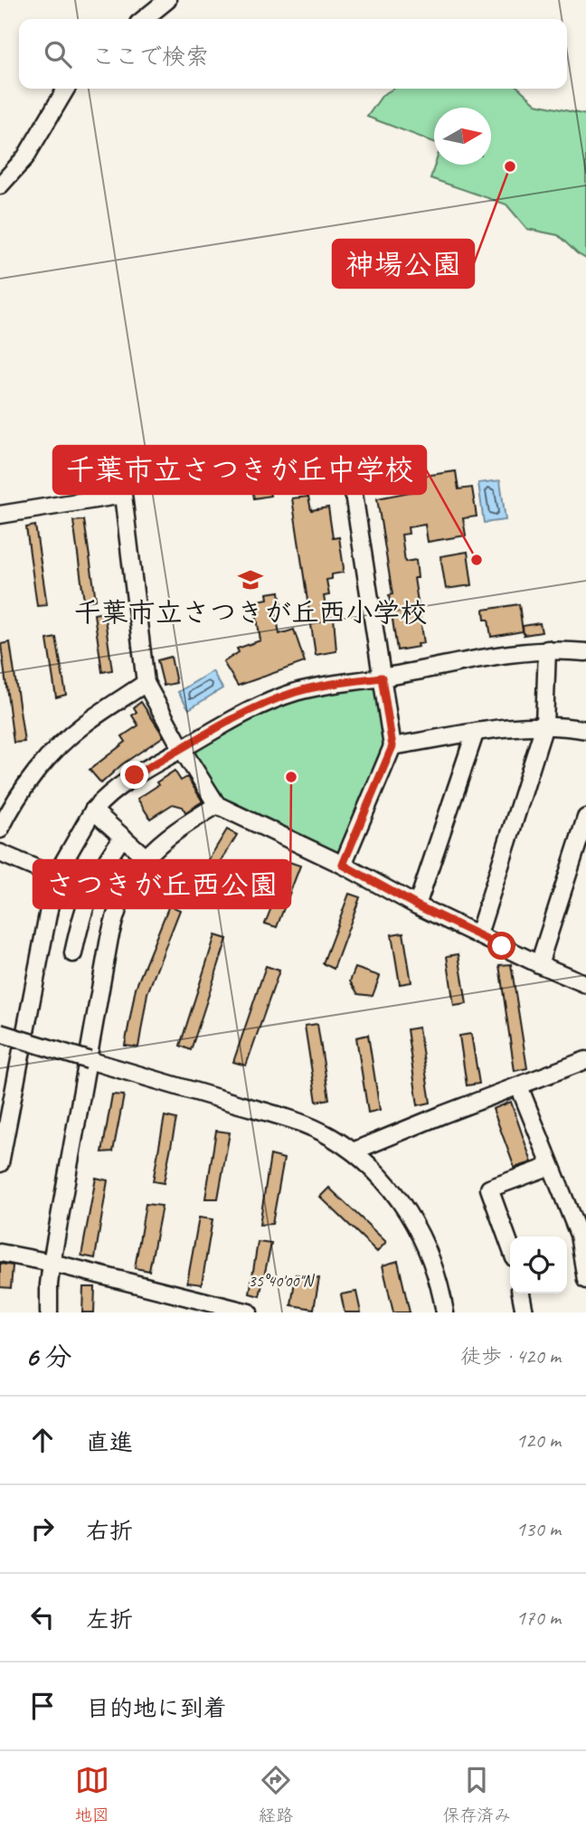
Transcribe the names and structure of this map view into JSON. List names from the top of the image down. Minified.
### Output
{"places":{"other":["神場公園","千葉市立さつきが丘中学校","さつきが丘西公園"],"school or university":["千葉市立さつきが丘西小学校"]},"north":"right","page":{"search":"ここで検索","heading":["6 分","徒歩 · 420 m"],"list":[["直進","120 m"],["右折","130 m"],["左折","170 m"],"目的地に到着"],"nav":["地図","経路","保存済み"]},"coordinates":["35°40'00\"N"]}
